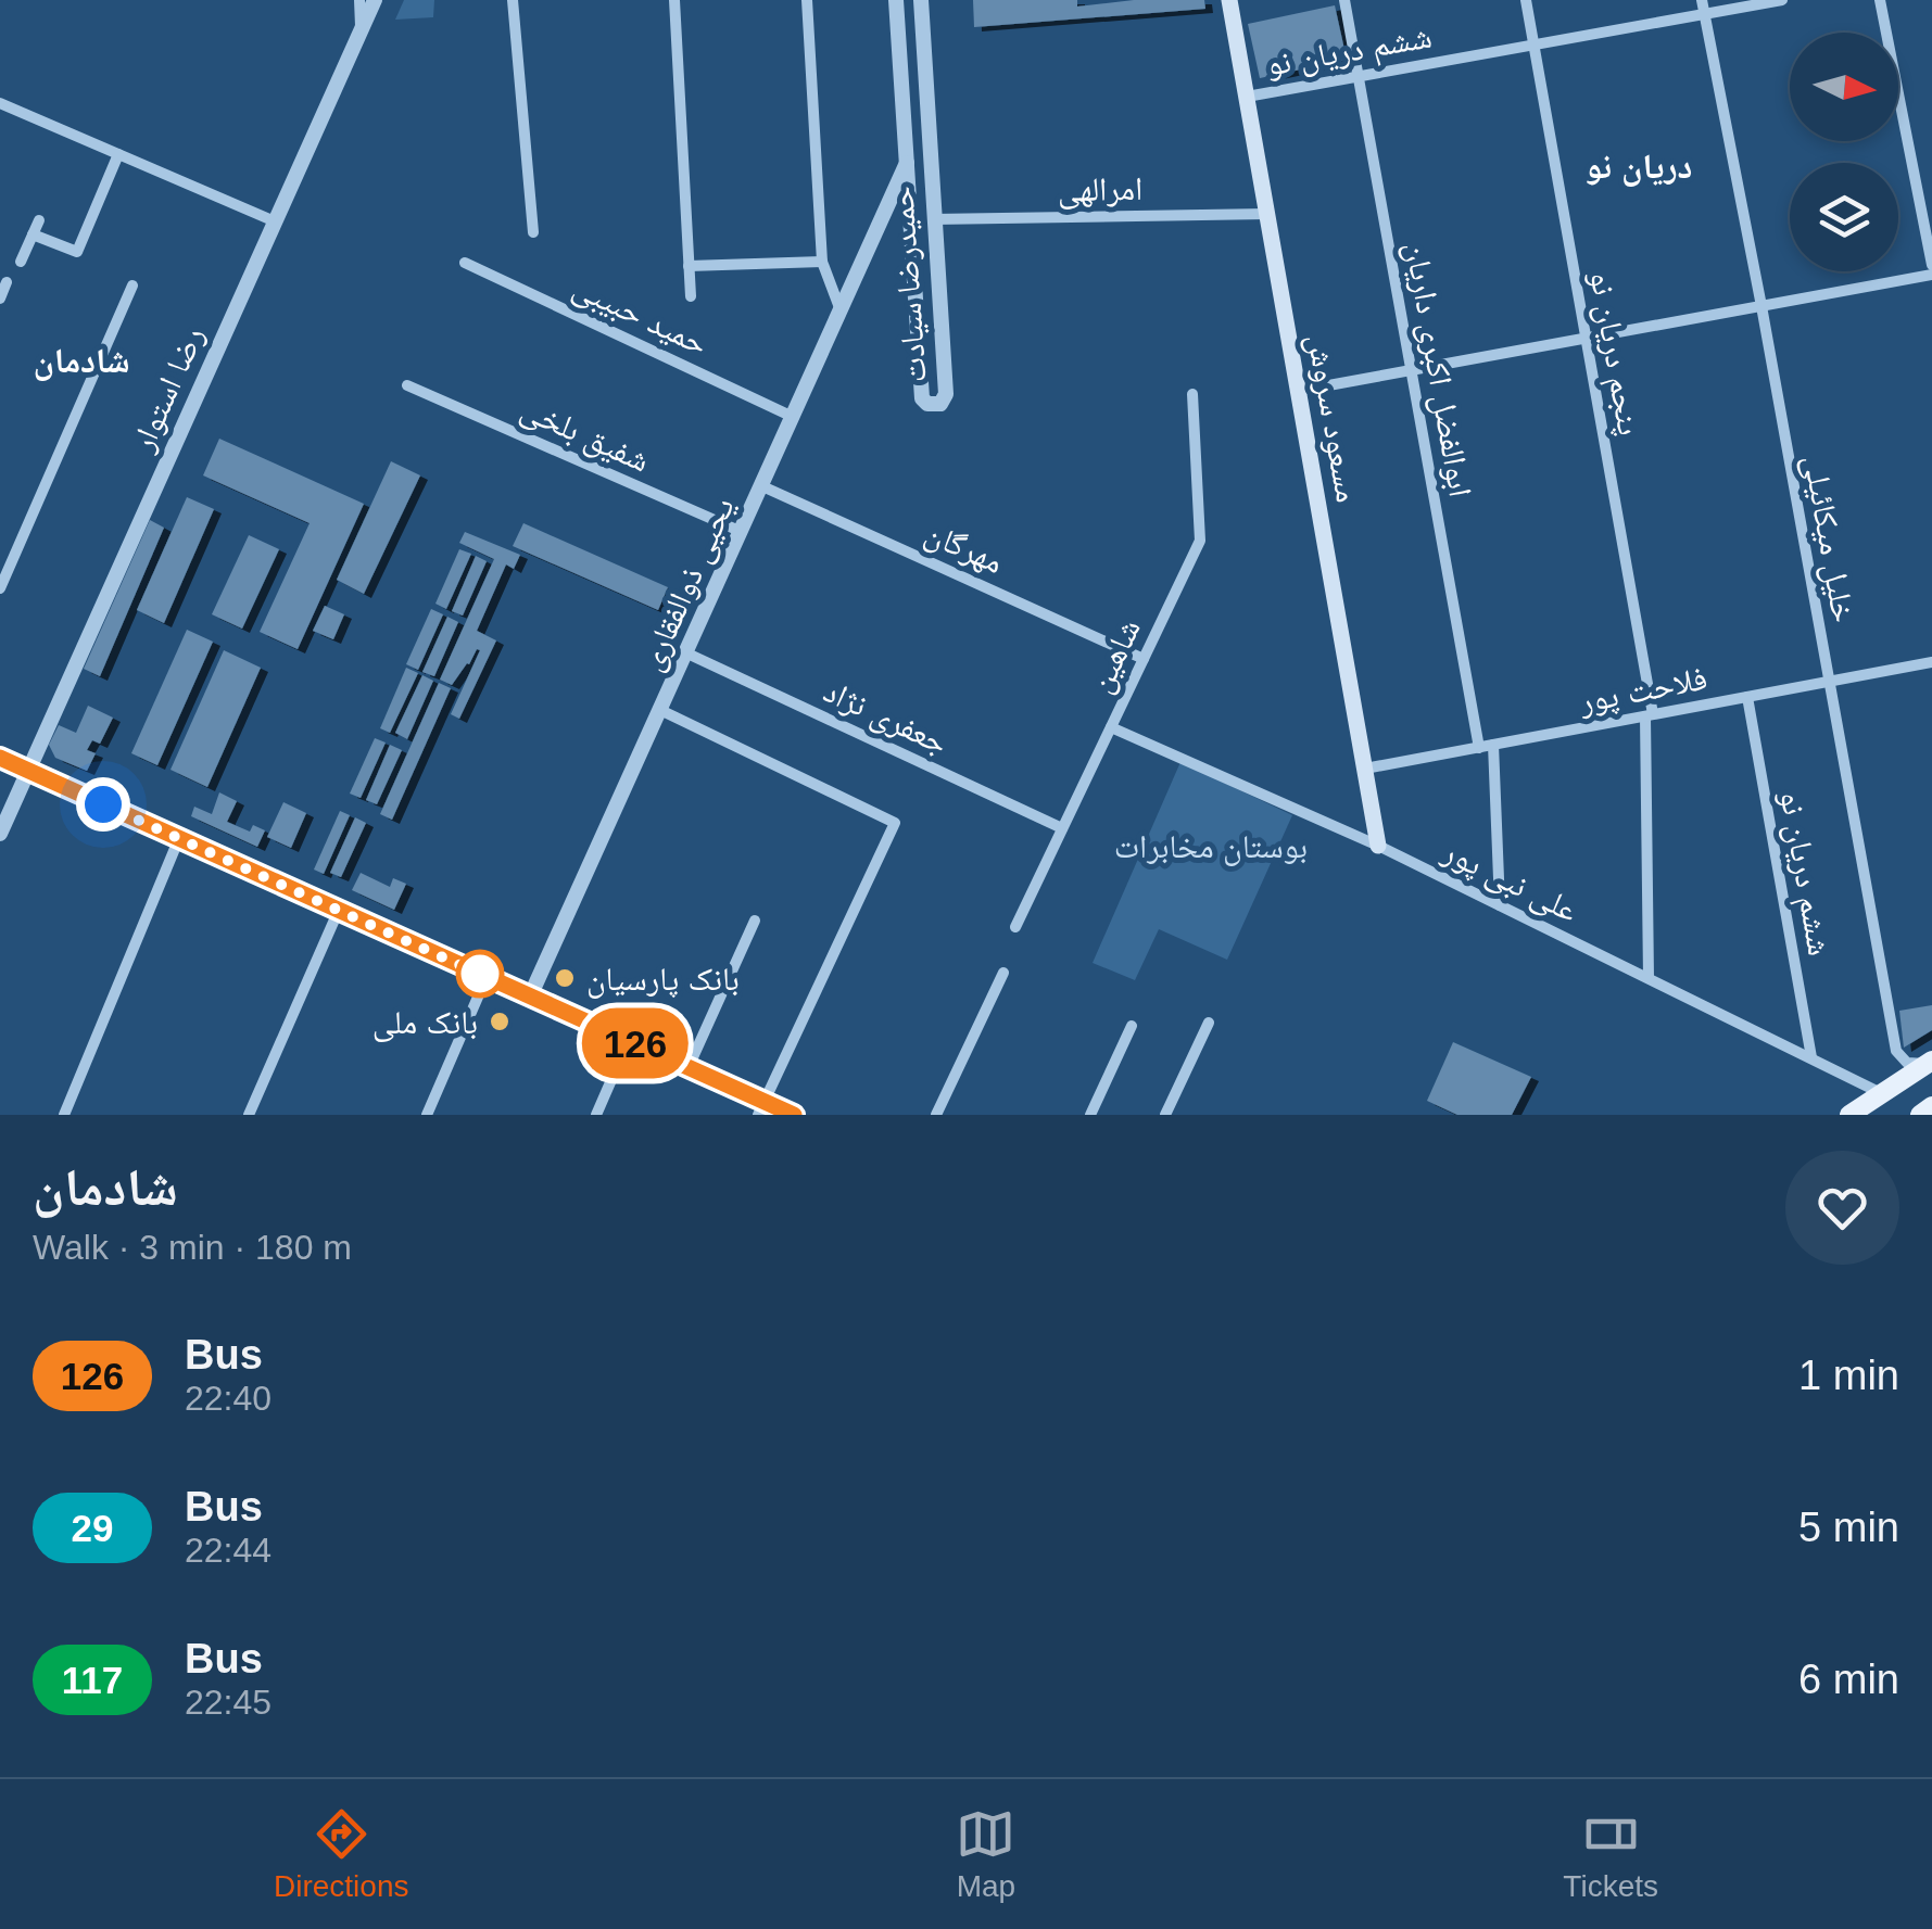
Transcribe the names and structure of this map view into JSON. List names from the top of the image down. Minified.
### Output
{"streets":{"main road":["مسعود سروش"],"street":["ششم دریان‌ نو","امرالهی","حمیدرضا سیادت","حمید حبیبی","پنجم دریان‌ نو","ابوالفضل اکبری داریان","رضا استوار","شفیق بلخی","خلیل میکائیلی","مهرگان","یحیی ذوالفقاری","شاهین","فلاحت پور","جعفری نژاد","ششم دریان نو","علی نبی پور"]},"crossings":[["ششم دریان‌ نو","پنجم دریان‌ نو"],["ششم دریان‌ نو","ابوالفضل اکبری داریان"],["ششم دریان‌ نو","مسعود سروش"],["ششم دریان‌ نو","خلیل میکائیلی"],["امرالهی","حمیدرضا سیادت"],["امرالهی","مسعود سروش"],["حمیدرضا سیادت","یحیی ذوالفقاری"],["حمید حبیبی","یحیی ذوالفقاری"],["پنجم دریان‌ نو","فلاحت پور"],["پنجم دریان‌ نو","علی نبی پور"],["ابوالفضل اکبری داریان","فلاحت پور"],["مسعود سروش","فلاحت پور"],["مسعود سروش","علی نبی پور"],["شفیق بلخی","یحیی ذوالفقاری"],["خلیل میکائیلی","فلاحت پور"],["مهرگان","یحیی ذوالفقاری"],["مهرگان","شاهین"],["یحیی ذوالفقاری","جعفری نژاد"],["شاهین","جعفری نژاد"],["شاهین","علی نبی پور"],["فلاحت پور","ششم دریان نو"],["ششم دریان نو","علی نبی پور"]],"districts":["دریان نو","شادمان"],"parks":["بوستان مخابرات"],"places":["بانک پارسیان","بانک ملی"],"lines":["bus line 126"],"north":"right","page":{"on_map":"126","heading":["شادمان","Walk · 3 min · 180 m"],"list":[{"mark":"126","name":"Bus","note":"22:40","value":"1 min"},{"mark":"29","name":"Bus","note":"22:44","value":"5 min"},{"mark":"117","name":"Bus","note":"22:45","value":"6 min"}],"tabs":["Directions","Map","Tickets"]}}
